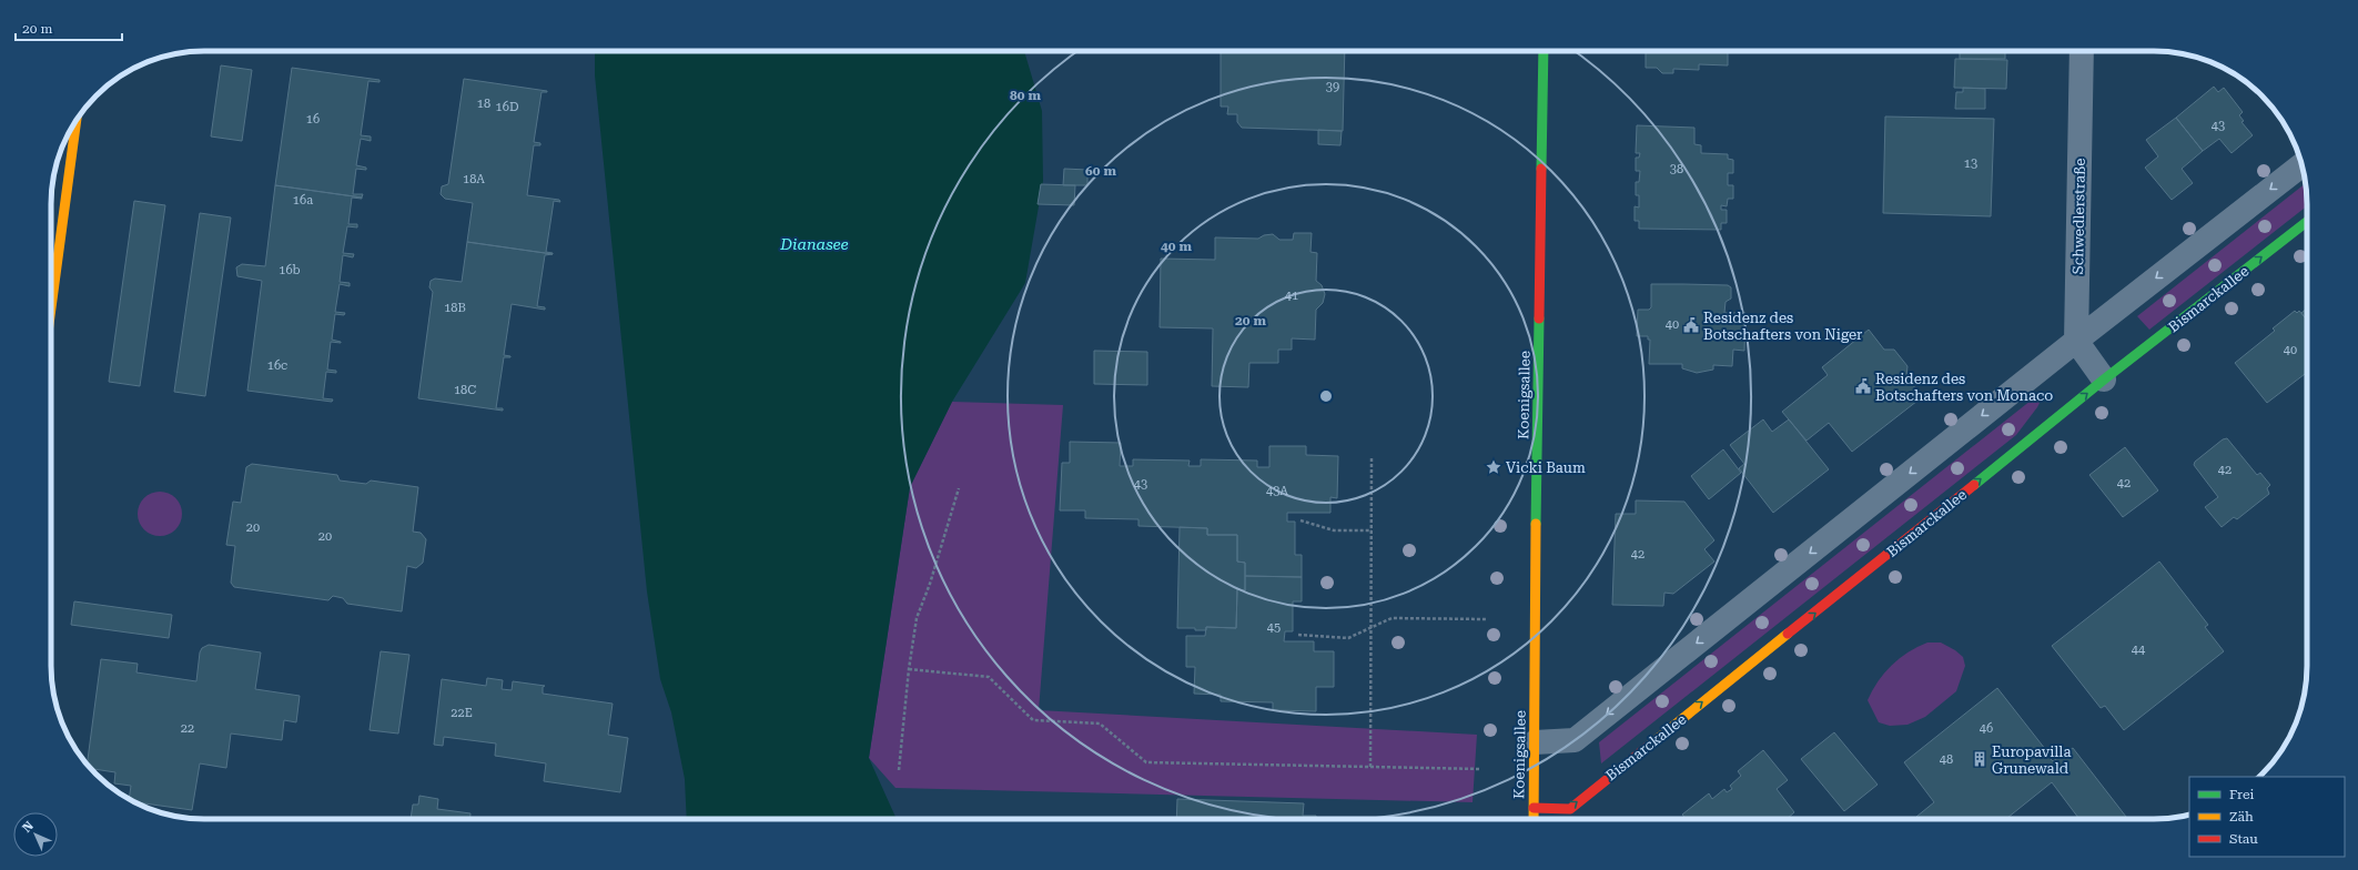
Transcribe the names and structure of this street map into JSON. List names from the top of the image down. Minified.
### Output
{"streets":{"street":["Schwedlerstraße","Bismarckallee","Koenigsallee"]},"crossings":[["Bismarckallee","Koenigsallee"]],"water":["Dianasee"],"places":{"public building":["Residenz des Botschafters von Niger","Residenz des Botschafters von Monaco"],"place":["Vicki Baum"],"building":["Europavilla Grunewald"]},"house_numbers":["39","18","16D","16","43","13","38","18A","16a","16b","41","18B","40","40","16c","18C","42","42","43","43A","20","20","42","45","44","22E","22","46","48"],"legend":["Frei","Zäh","Stau"],"scale_bar":"20 m","north":"top left","rings":["80 m","60 m","40 m","20 m"]}
